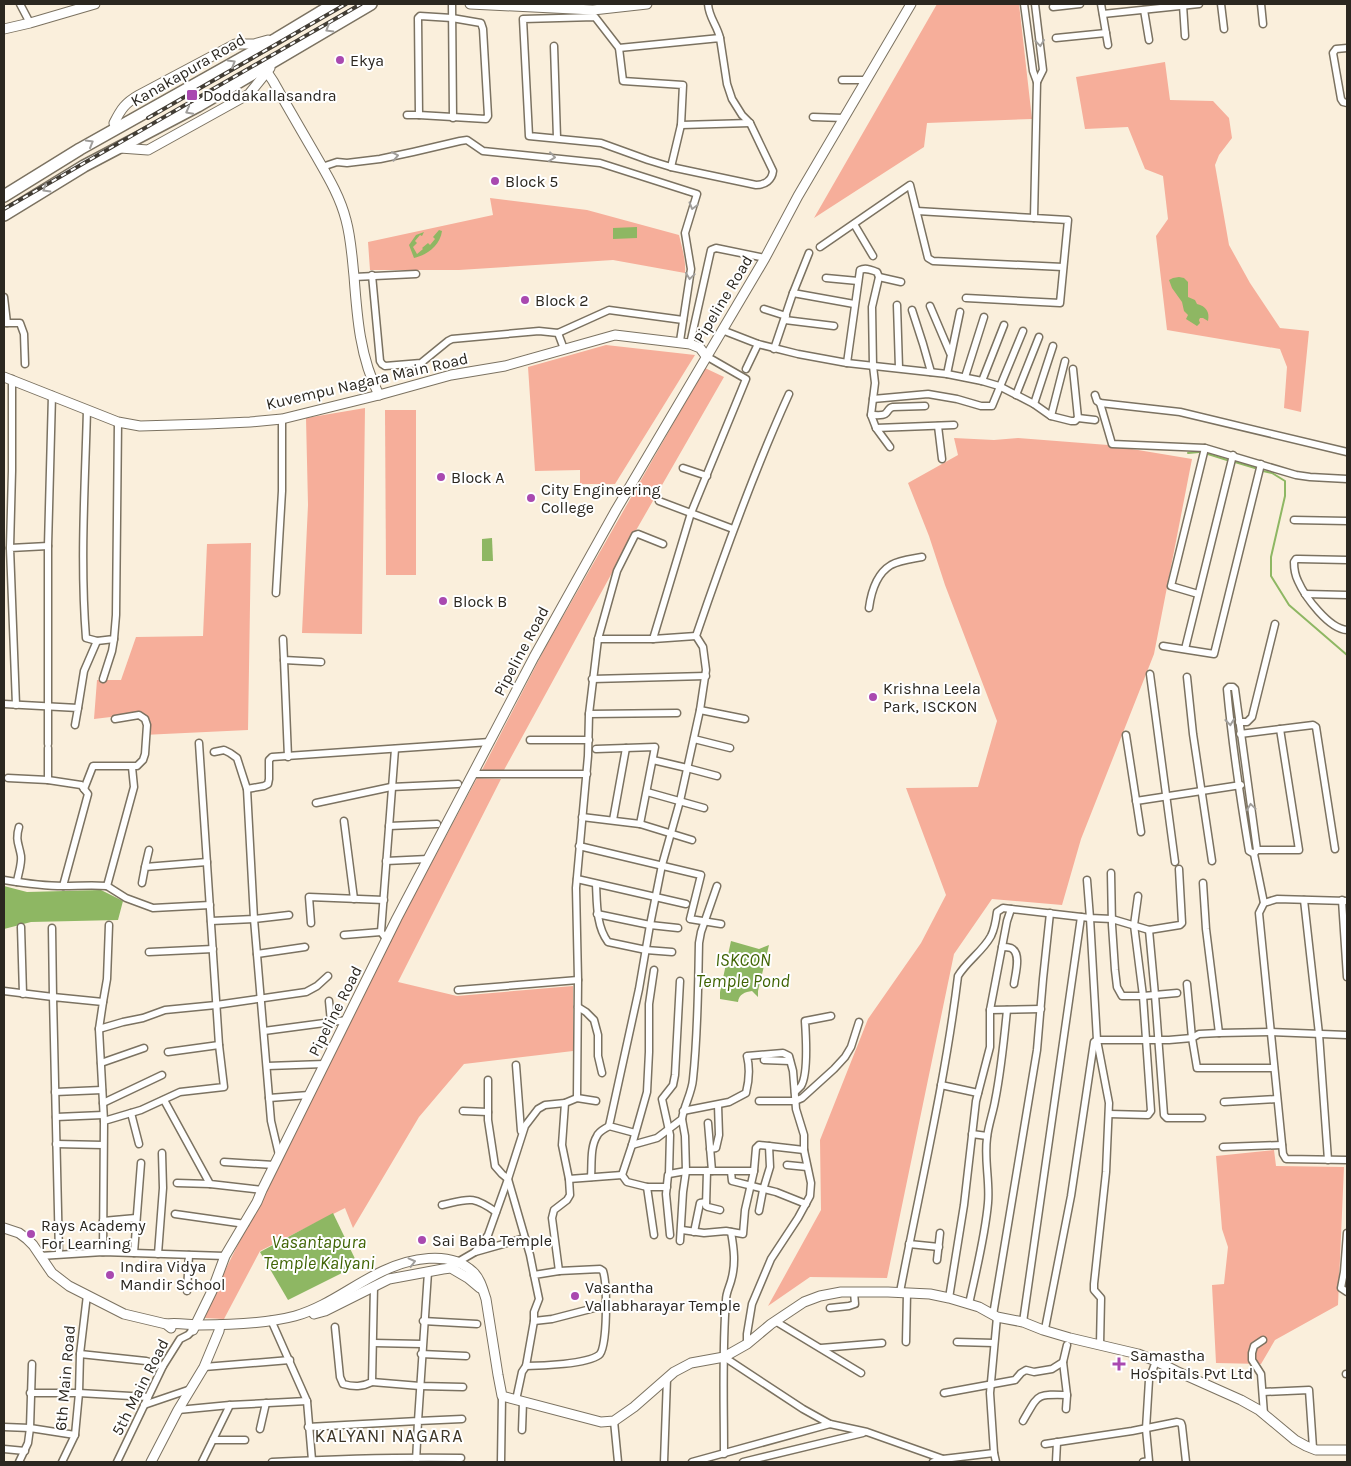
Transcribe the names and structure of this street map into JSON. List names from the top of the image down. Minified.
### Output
{"streets":{"highway":["Kanakapura Road"],"street":["Pipeline Road","Kuvempu Nagara Main Road","6th Main Road","5th Main Road"]},"crossings":[["Pipeline Road","Kuvempu Nagara Main Road"],["Pipeline Road","5th Main Road"]],"districts":["KALYANI NAGARA"],"water":["ISKCON Temple Pond","Vasantapura Temple Kalyani"],"places":{"other":["Ekya","Block 5","Block 2","Block A","City Engineering College","Block B","Krishna Leela Park, ISCKON","Rays Academy For Learning","Sai Baba Temple","Indira Vidya Mandir School","Vasantha Vallabharayar Temple"],"transit":["Doddakallasandra"],"health":["Samastha Hospitals Pvt Ltd"]}}
